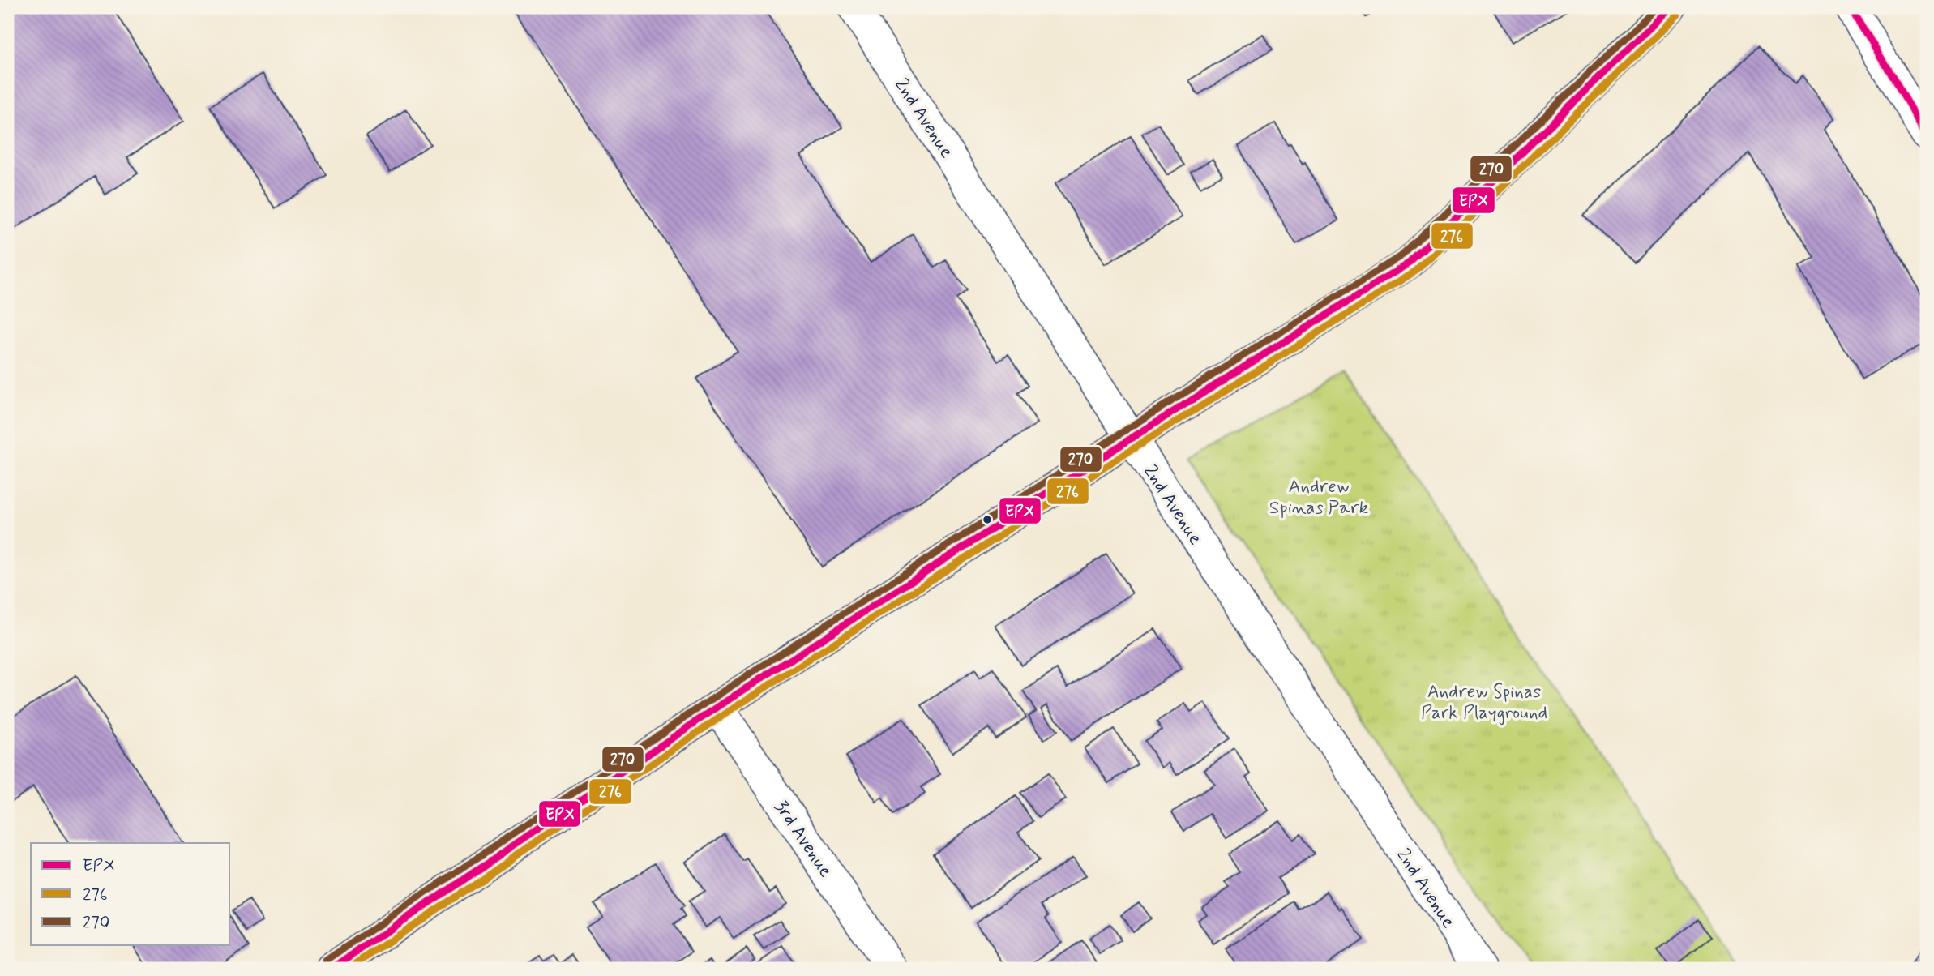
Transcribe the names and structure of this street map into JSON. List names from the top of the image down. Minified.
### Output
{"streets":{"street":["2nd Avenue","3rd Avenue"]},"parks":["Andrew Spinas Park","Andrew Spinas Park Playground"],"lines":["transit line EPX","transit line 270","transit line 276"],"legend":["EPX","276","270"]}
